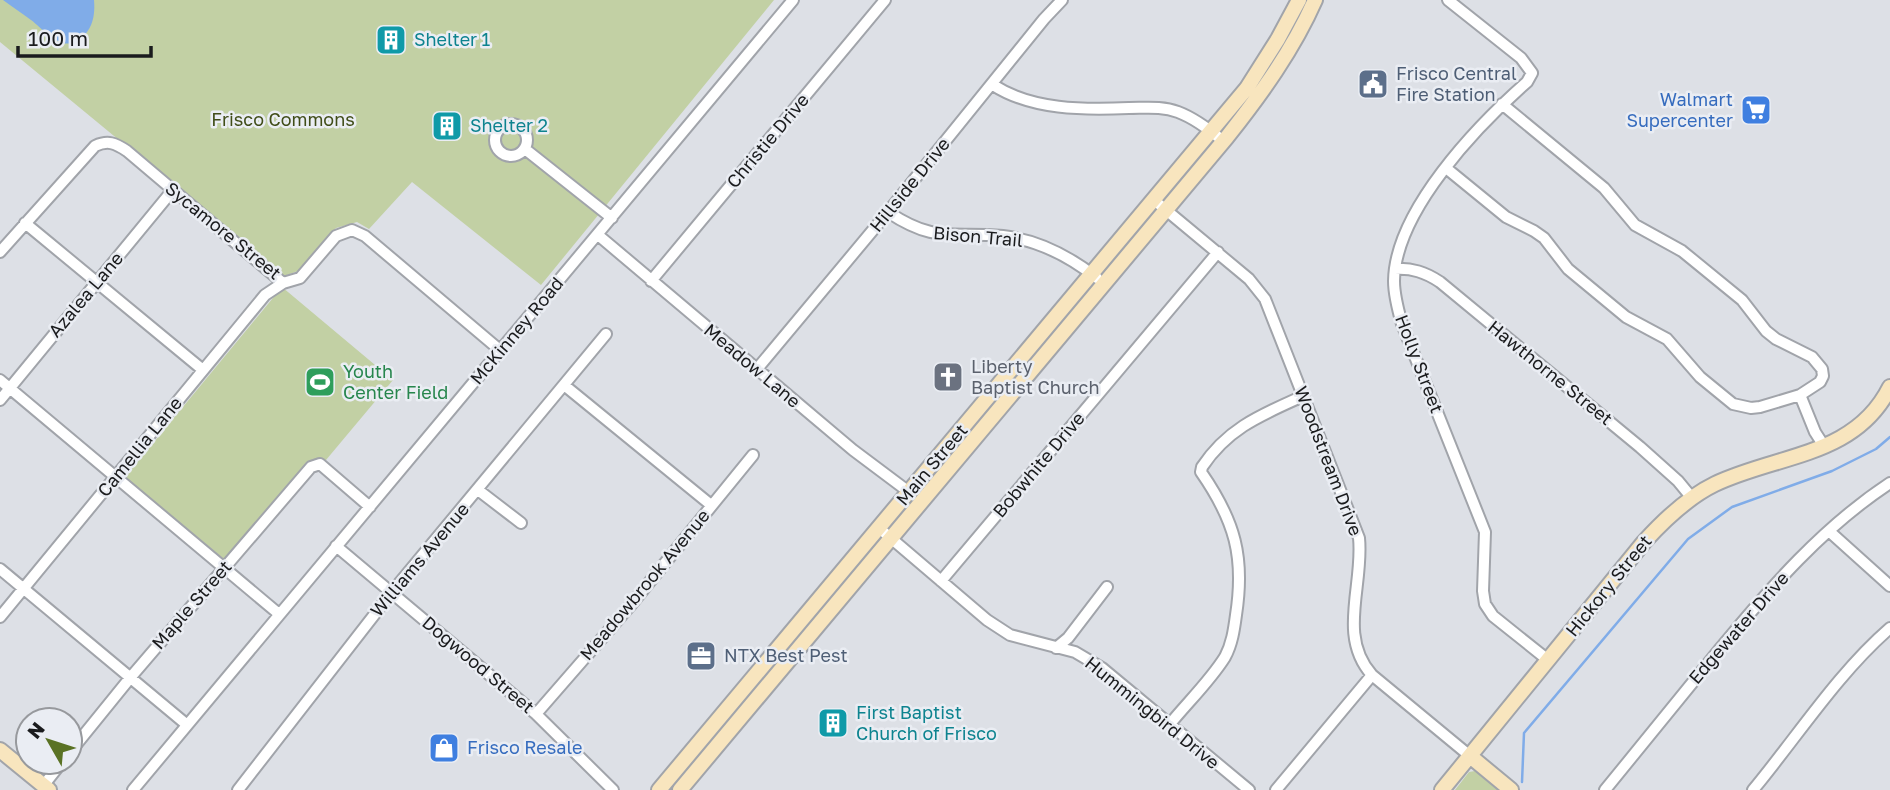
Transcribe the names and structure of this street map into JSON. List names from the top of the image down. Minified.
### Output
{"streets":{"main road":["Woodstream Drive","Main Street","Hickory Street"],"street":["Christie Drive","Hillside Drive","Sycamore Street","Bison Trail","Azalea Lane","McKinney Road","Holly Street","Meadow Lane","Hawthorne Street","Camellia Lane","Bobwhite Drive","Williams Avenue","Meadowbrook Avenue","Maple Street","Edgewater Drive","Dogwood Street","Hummingbird Drive"]},"crossings":[["Christie Drive","Meadow Lane"],["Hillside Drive","Bison Trail"],["Hillside Drive","Meadow Lane"],["Sycamore Street","Azalea Lane"],["Sycamore Street","McKinney Road"],["Sycamore Street","Camellia Lane"],["Bison Trail","Main Street"],["McKinney Road","Meadow Lane"],["McKinney Road","Maple Street"],["McKinney Road","Dogwood Street"],["Holly Street","Hawthorne Street"],["Holly Street","Hickory Street"],["Meadow Lane","Main Street"],["Hawthorne Street","Hickory Street"],["Woodstream Drive","Main Street"],["Woodstream Drive","Bobwhite Drive"],["Woodstream Drive","Hickory Street"],["Main Street","Hummingbird Drive"],["Bobwhite Drive","Hummingbird Drive"],["Williams Avenue","Dogwood Street"],["Meadowbrook Avenue","Dogwood Street"]],"parks":["Frisco Commons"],"places":{"building":["Shelter 1","Shelter 2","First Baptist Church of Frisco"],"public building":["Frisco Central Fire Station"],"supermarket":["Walmart Supercenter"],"church":["Liberty Baptist Church"],"sports":["Youth Center Field"],"office":["NTX Best Pest"],"shop":["Frisco Resale"]},"scale_bar":"100 m","north":"top left"}
